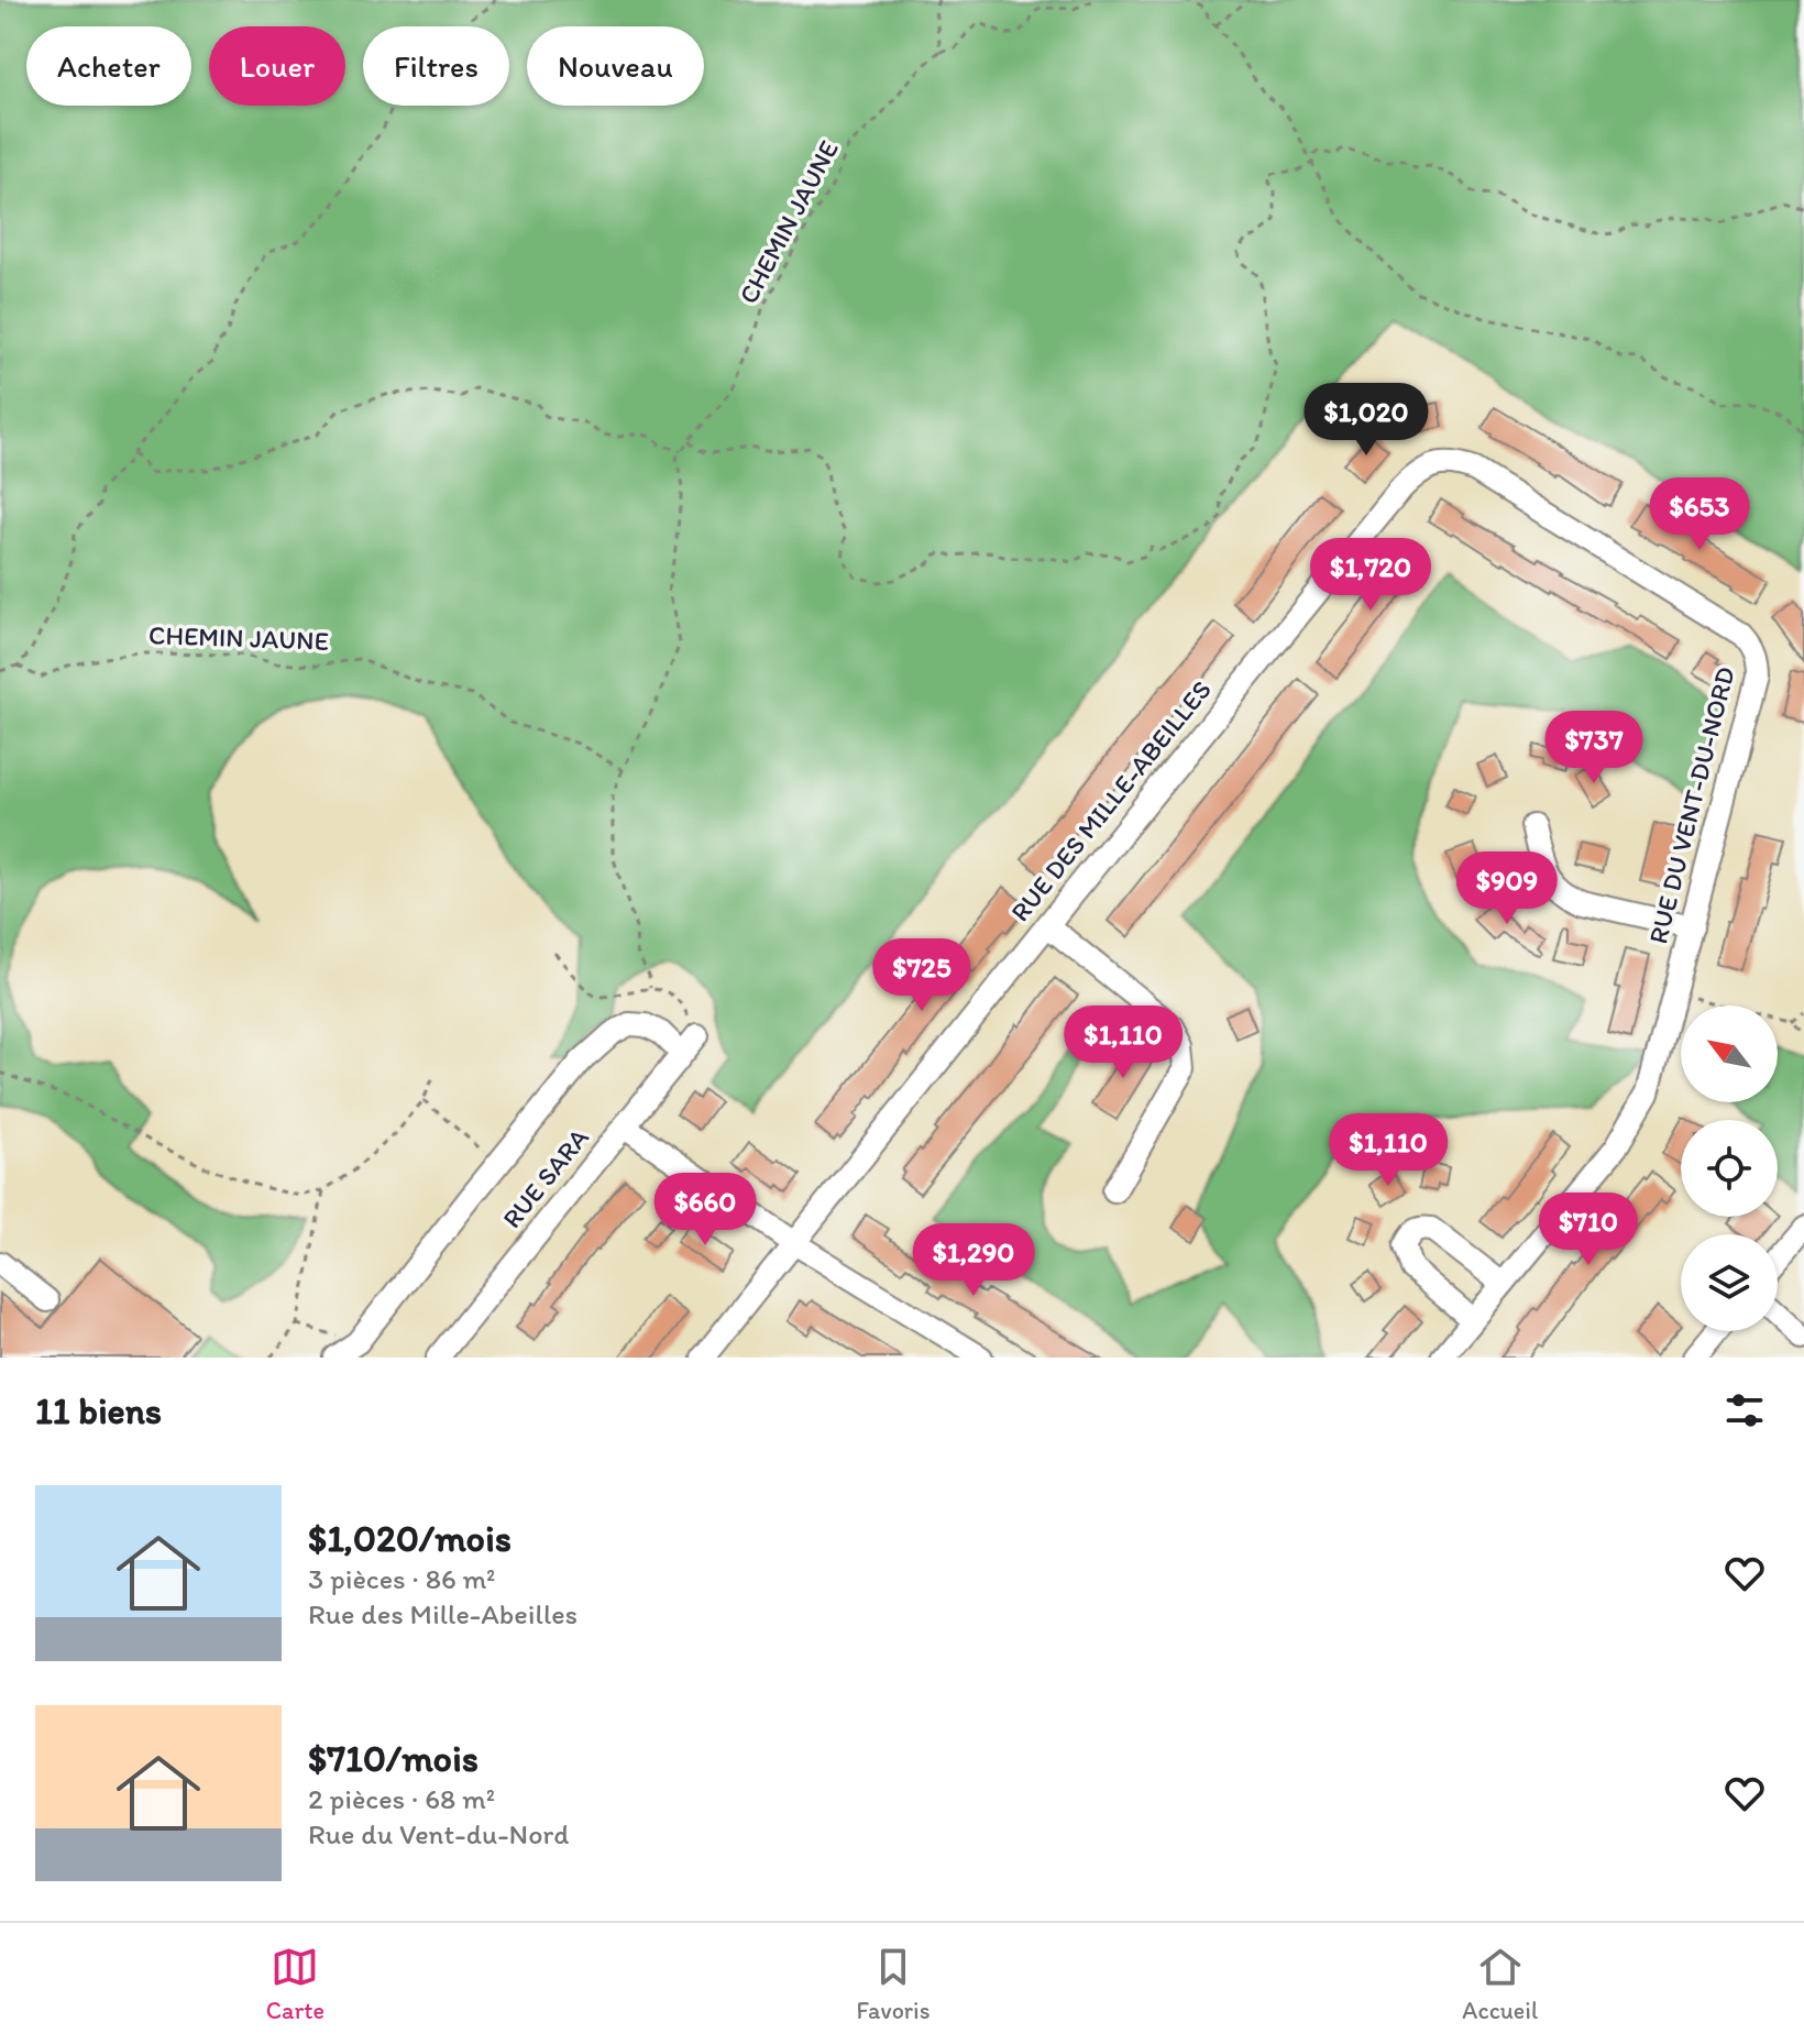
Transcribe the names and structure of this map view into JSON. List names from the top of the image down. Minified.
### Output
{"streets":{"street":["RUE DES MILLE-ABEILLES","RUE DU VENT-DU-NORD","RUE SARA"],"path":["CHEMIN JAUNE"]},"crossings":[["RUE DES MILLE-ABEILLES","RUE DU VENT-DU-NORD"]],"north":"top left","page":{"chip":["Acheter","Louer","Filtres","Nouveau"],"price":["$1,020","$653","$1,720","$737","$909","$725","$1,110","$1,110","$660","$710","$1,290"],"heading":"11 biens","list":[{"name":"$1,020/mois","note":"3 pièces · 86 m² · Rue des Mille-Abeilles"},{"name":"$710/mois","note":"2 pièces · 68 m² · Rue du Vent-du-Nord"}],"tabs":["Carte","Favoris","Accueil"]}}
